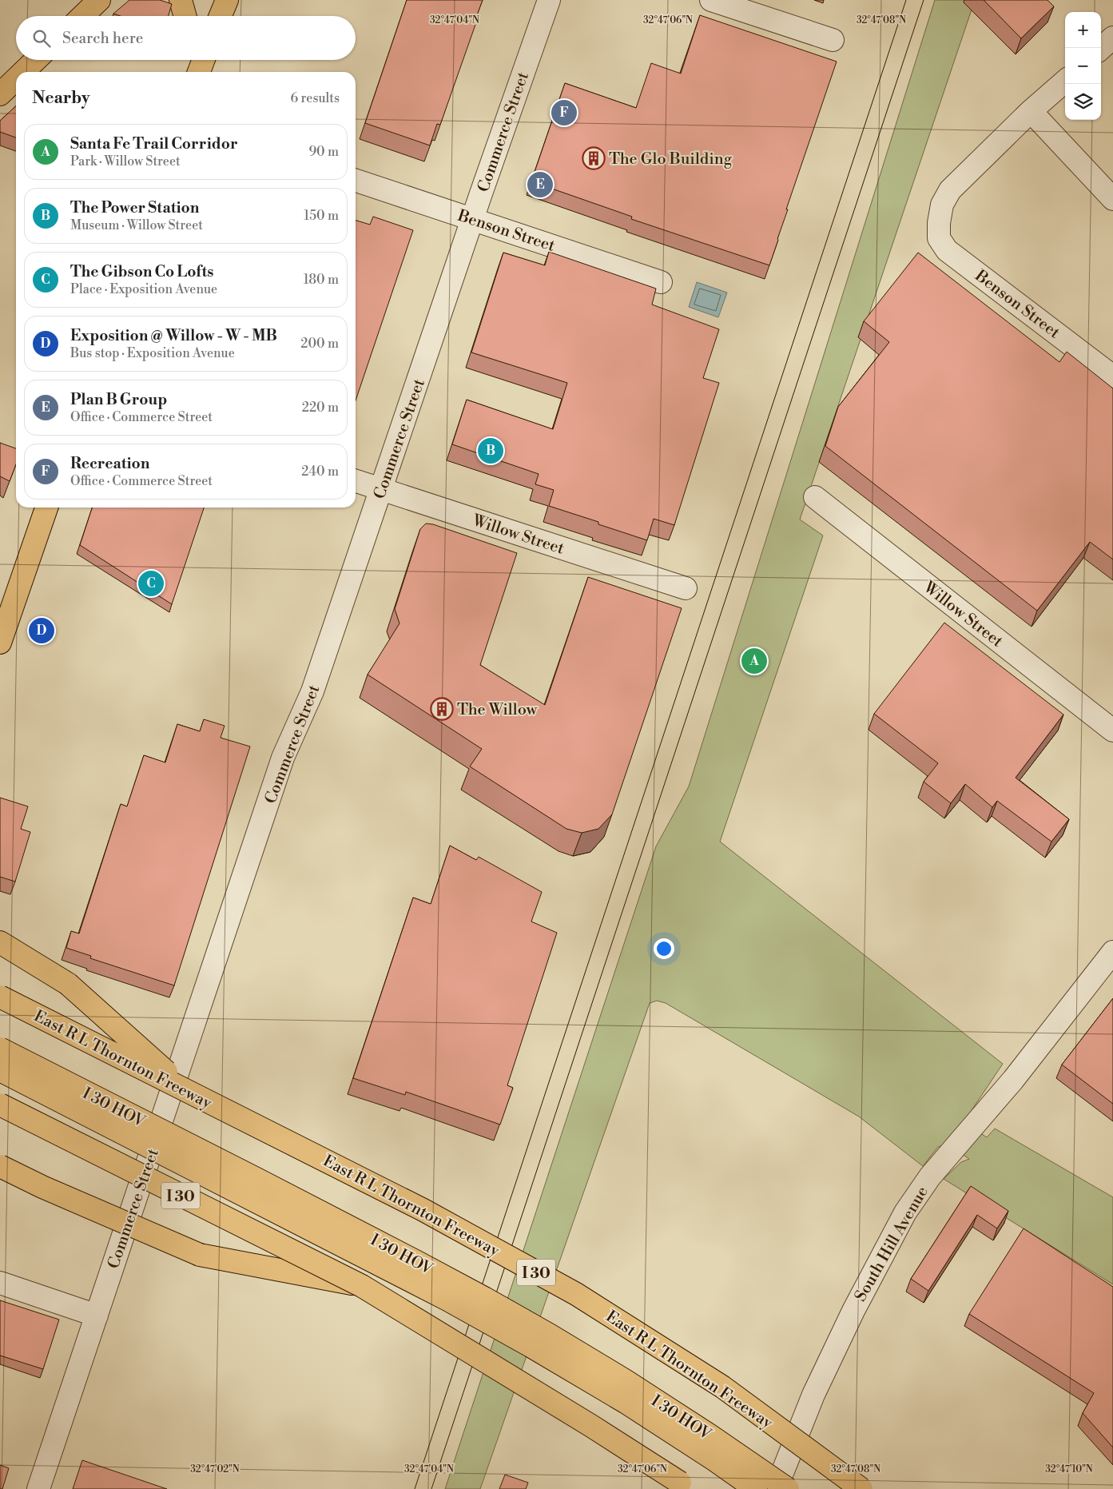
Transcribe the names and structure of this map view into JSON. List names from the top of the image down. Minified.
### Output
{"streets":{"main road":["East R L Thornton Freeway","I 30 HOV","I 30"],"street":["Commerce Street","Benson Street","Willow Street","South Hill Avenue"]},"crossings":[["Commerce Street","Benson Street"],["Commerce Street","Willow Street"]],"places":{"building":["The Glo Building","The Willow"]},"page":{"map_buttons":["+","−"],"search":"Search here","heading":["Nearby","6 results"],"pins":["F","E","B","C","D","A"],"list":[{"mark":"A","name":"Santa Fe Trail Corridor","note":"Park · Willow Street","value":"90 m"},{"mark":"B","name":"The Power Station","note":"Museum · Willow Street","value":"150 m"},{"mark":"C","name":"The Gibson Co Lofts","note":"Place · Exposition Avenue","value":"180 m"},{"mark":"D","name":"Exposition @ Willow - W - MB","note":"Bus stop · Exposition Avenue","value":"200 m"},{"mark":"E","name":"Plan B Group","note":"Office · Commerce Street","value":"220 m"},{"mark":"F","name":"Recreation","note":"Office · Commerce Street","value":"240 m"}]},"coordinates":["32°47'04\"N","32°47'06\"N","32°47'08\"N","32°47'02\"N","32°47'10\"N"]}
